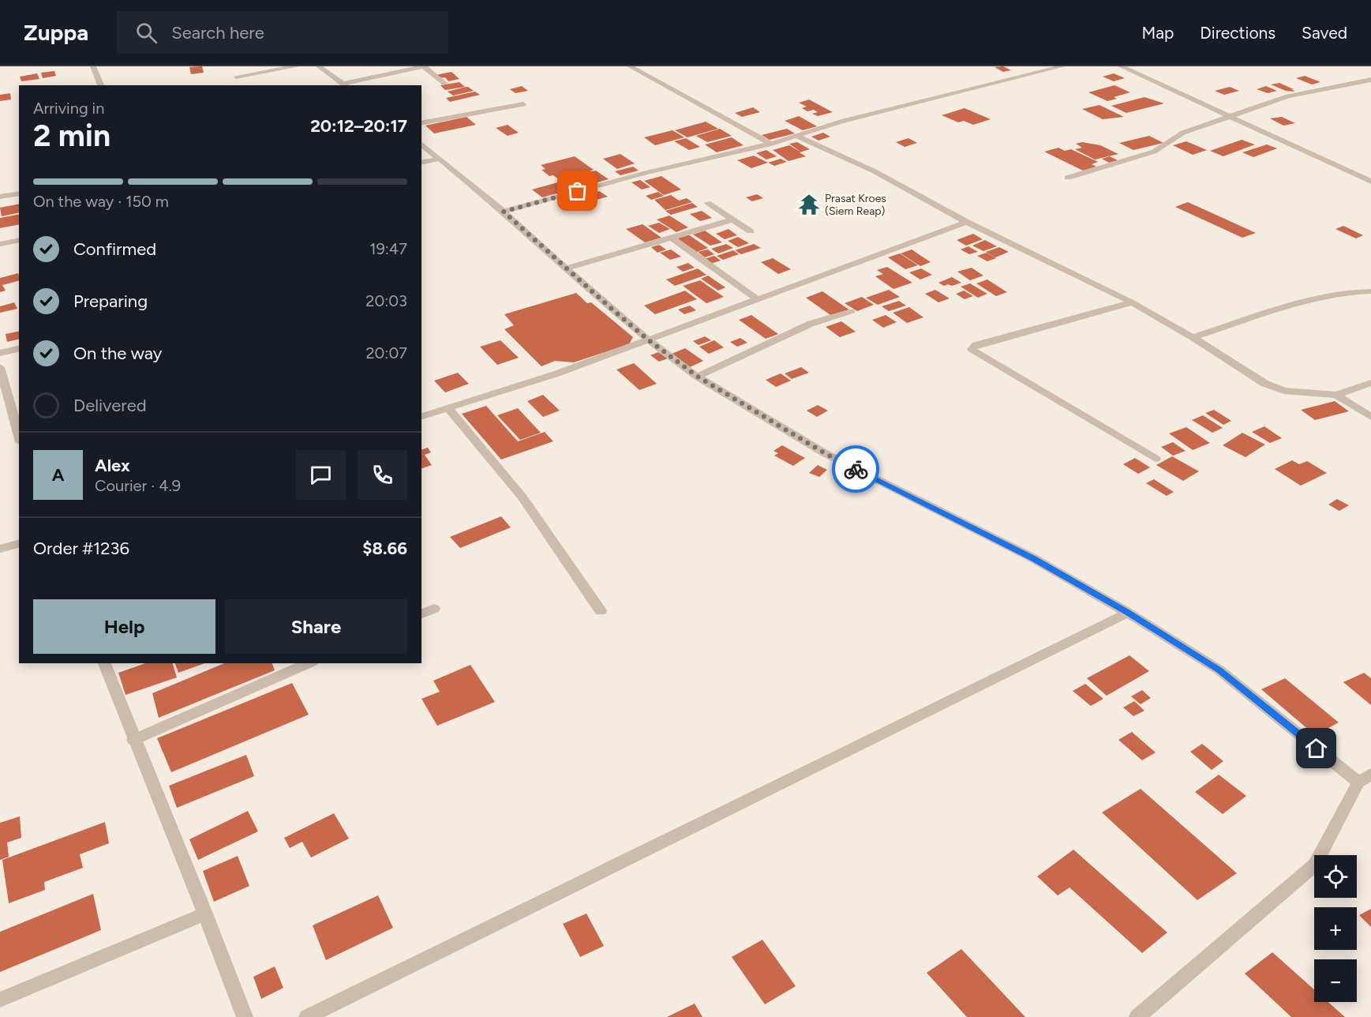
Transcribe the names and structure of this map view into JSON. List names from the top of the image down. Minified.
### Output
{"places":{"temple":["Prasat Kroes (Siem Reap)"]},"page":{"header":"Zuppa","search":"Search here","nav":["Map","Directions","Saved"],"heading":["2 min","Arriving in","20:12–20:17"],"panel":["Alex","Courier · 4.9","Order #1236","$8.66"],"bar":"On the way · 150 m","list":[["Confirmed","19:47"],["Preparing","20:03"],["On the way","20:07"],"Delivered"],"round":"A","buttons":["Help","Share"],"map_buttons":["+","−"]}}
